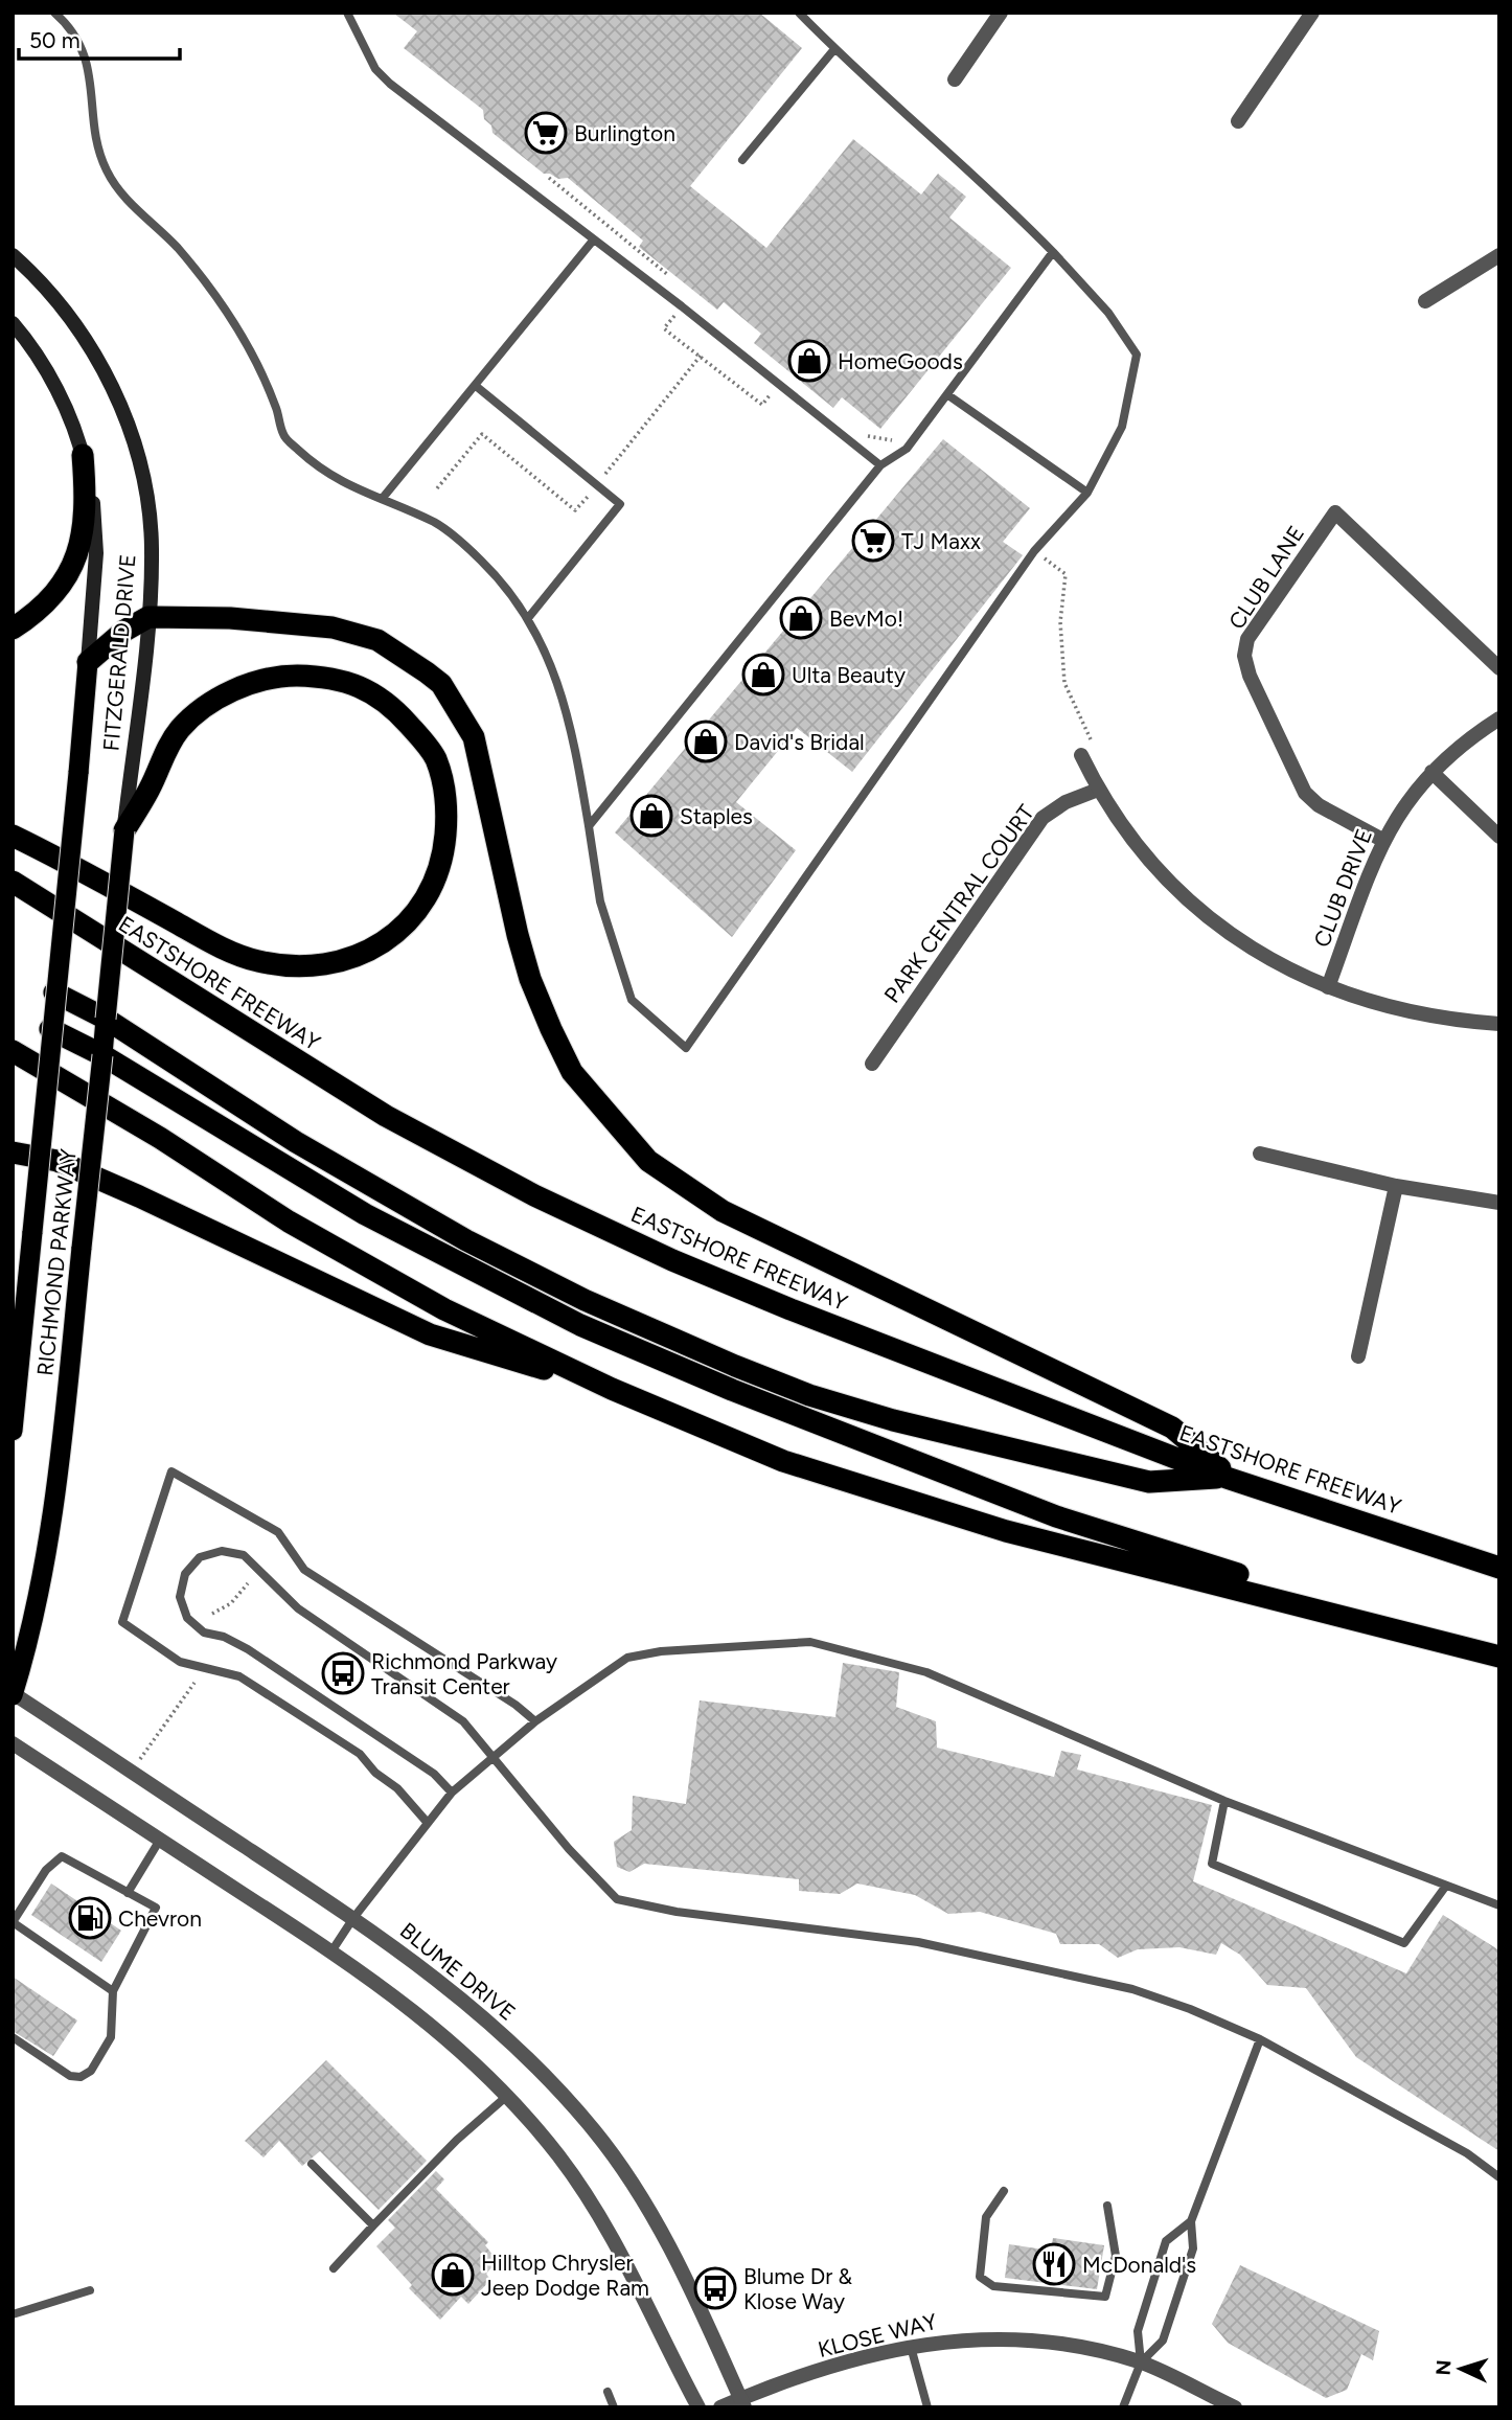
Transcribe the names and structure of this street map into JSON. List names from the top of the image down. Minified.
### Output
{"streets":{"highway":["EASTSHORE FREEWAY","RICHMOND PARKWAY"],"main road":["FITZGERALD DRIVE"],"street":["CLUB LANE","CLUB DRIVE","PARK CENTRAL COURT","BLUME DRIVE","KLOSE WAY"]},"crossings":[["CLUB LANE","CLUB DRIVE"],["FITZGERALD DRIVE","RICHMOND PARKWAY"],["RICHMOND PARKWAY","BLUME DRIVE"],["BLUME DRIVE","KLOSE WAY"]],"places":{"supermarket":["Burlington","TJ Maxx"],"shop":["HomeGoods","BevMo!","Ulta Beauty","David's Bridal","Staples","Hilltop Chrysler Jeep Dodge Ram"],"bus stop":["Richmond Parkway Transit Center","Blume Dr & Klose Way"],"fuel station":["Chevron"],"restaurant":["McDonald's"]},"scale_bar":"50 m","north":"left"}
